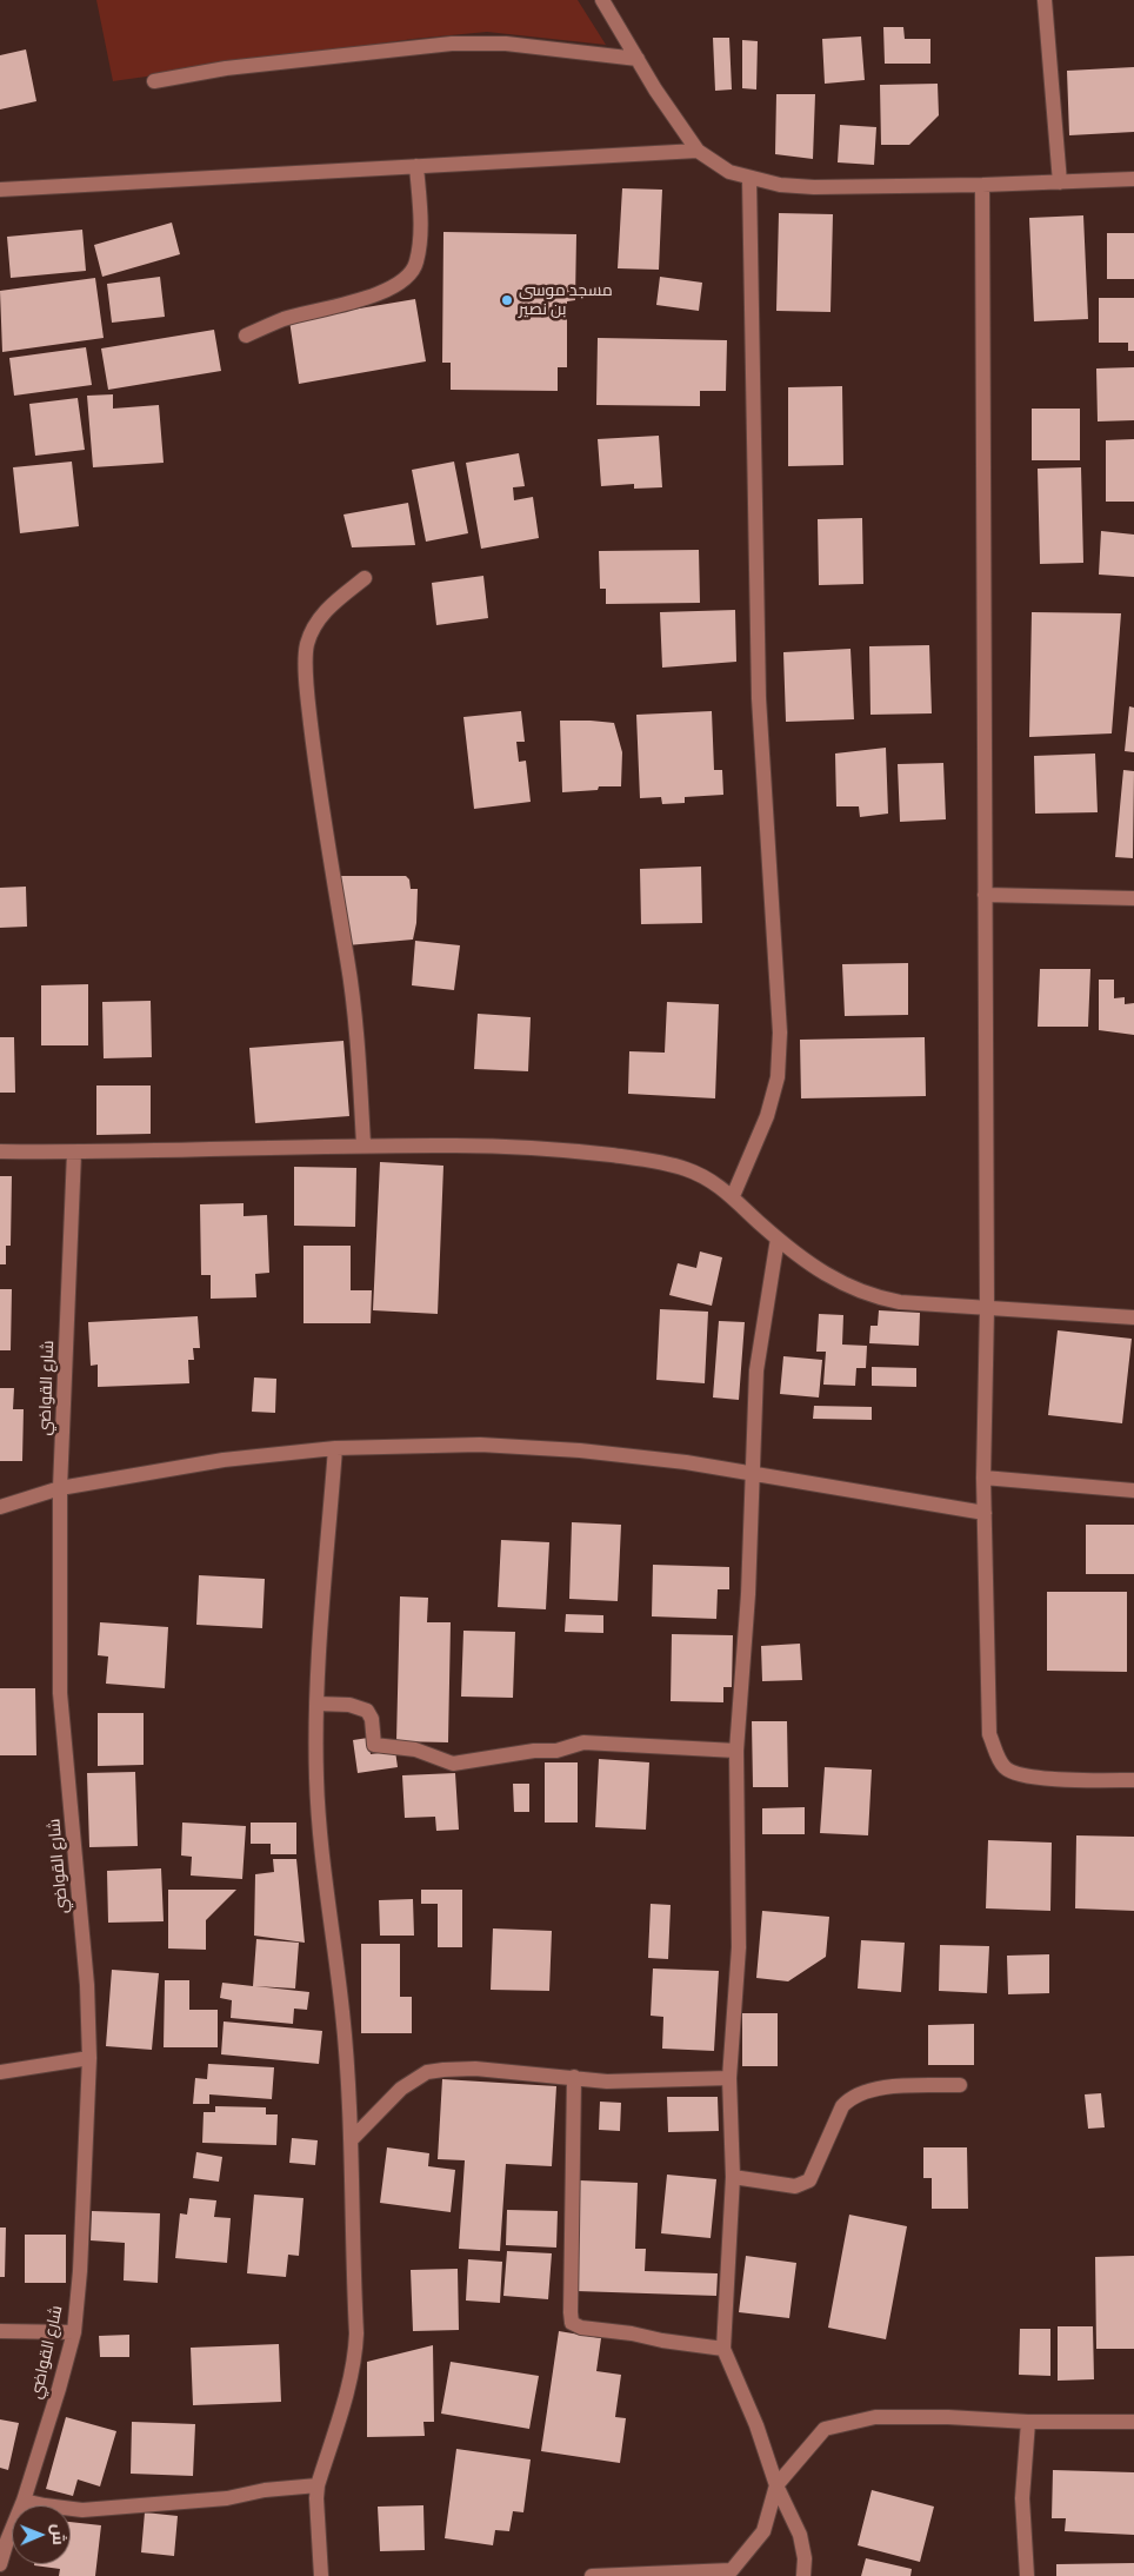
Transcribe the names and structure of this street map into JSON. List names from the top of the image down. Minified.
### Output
{"streets":{"street":["شارع القواضي"]},"places":["مسجد موسى بن نصير"],"north":"right"}
